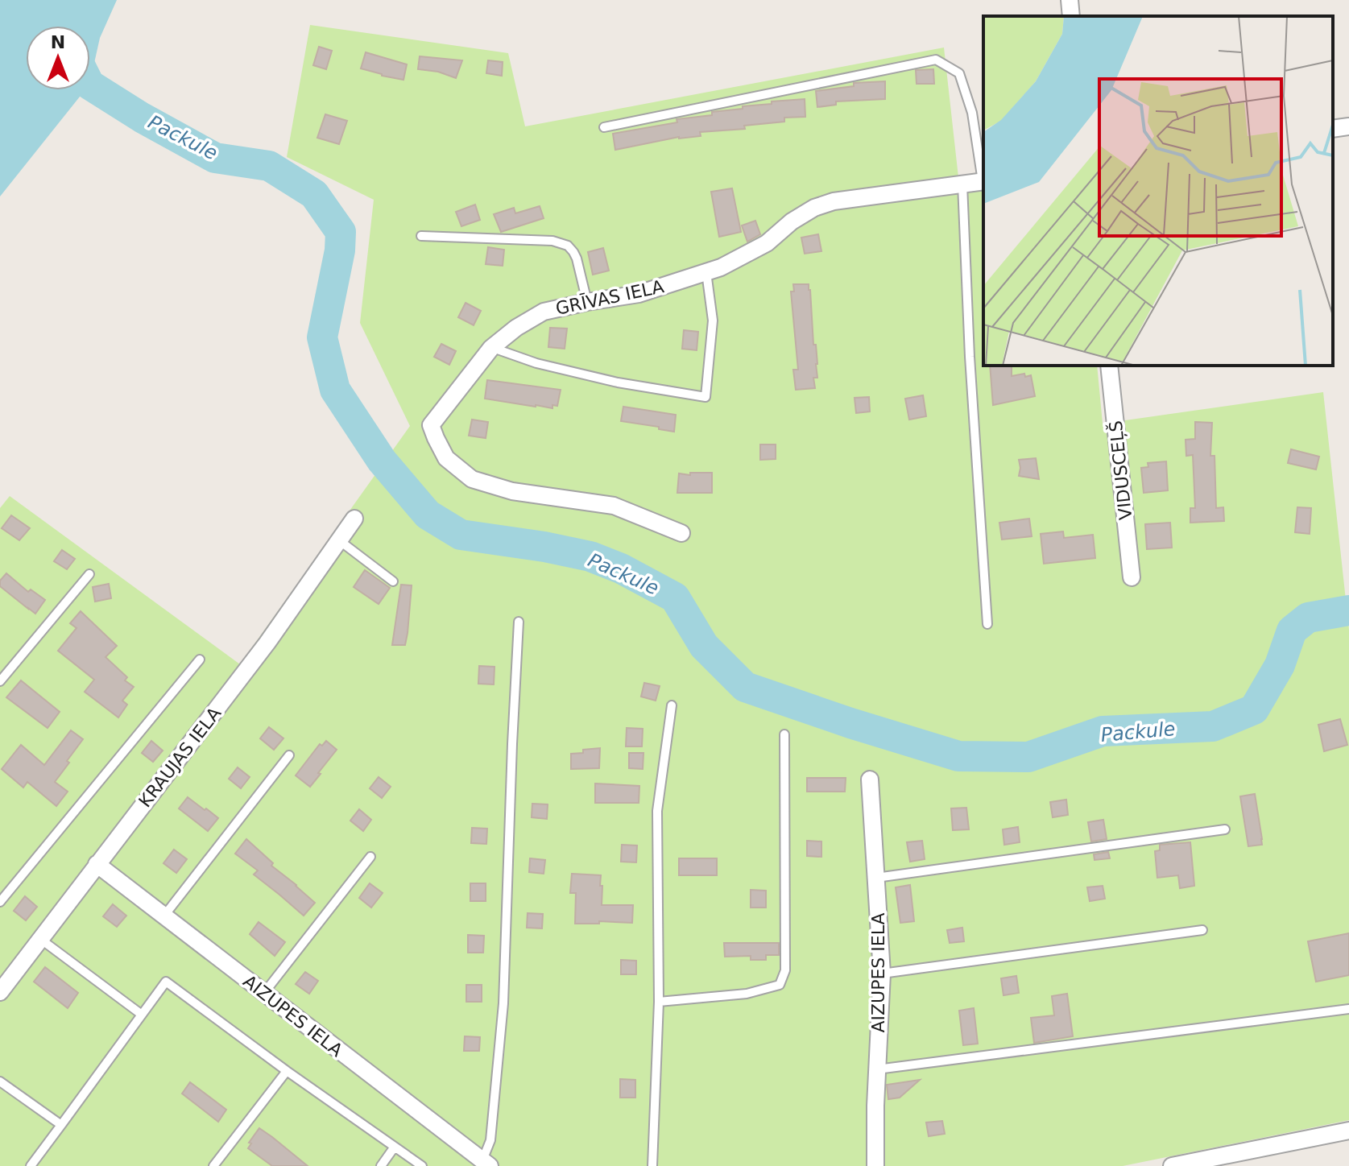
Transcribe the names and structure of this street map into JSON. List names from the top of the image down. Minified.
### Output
{"streets":{"street":["GRĪVAS IELA","VIDUSCEĻŠ","KRAUJAS IELA","AIZUPES IELA"]},"crossings":[["KRAUJAS IELA","AIZUPES IELA"]],"water":["Packule"],"north":"top"}
